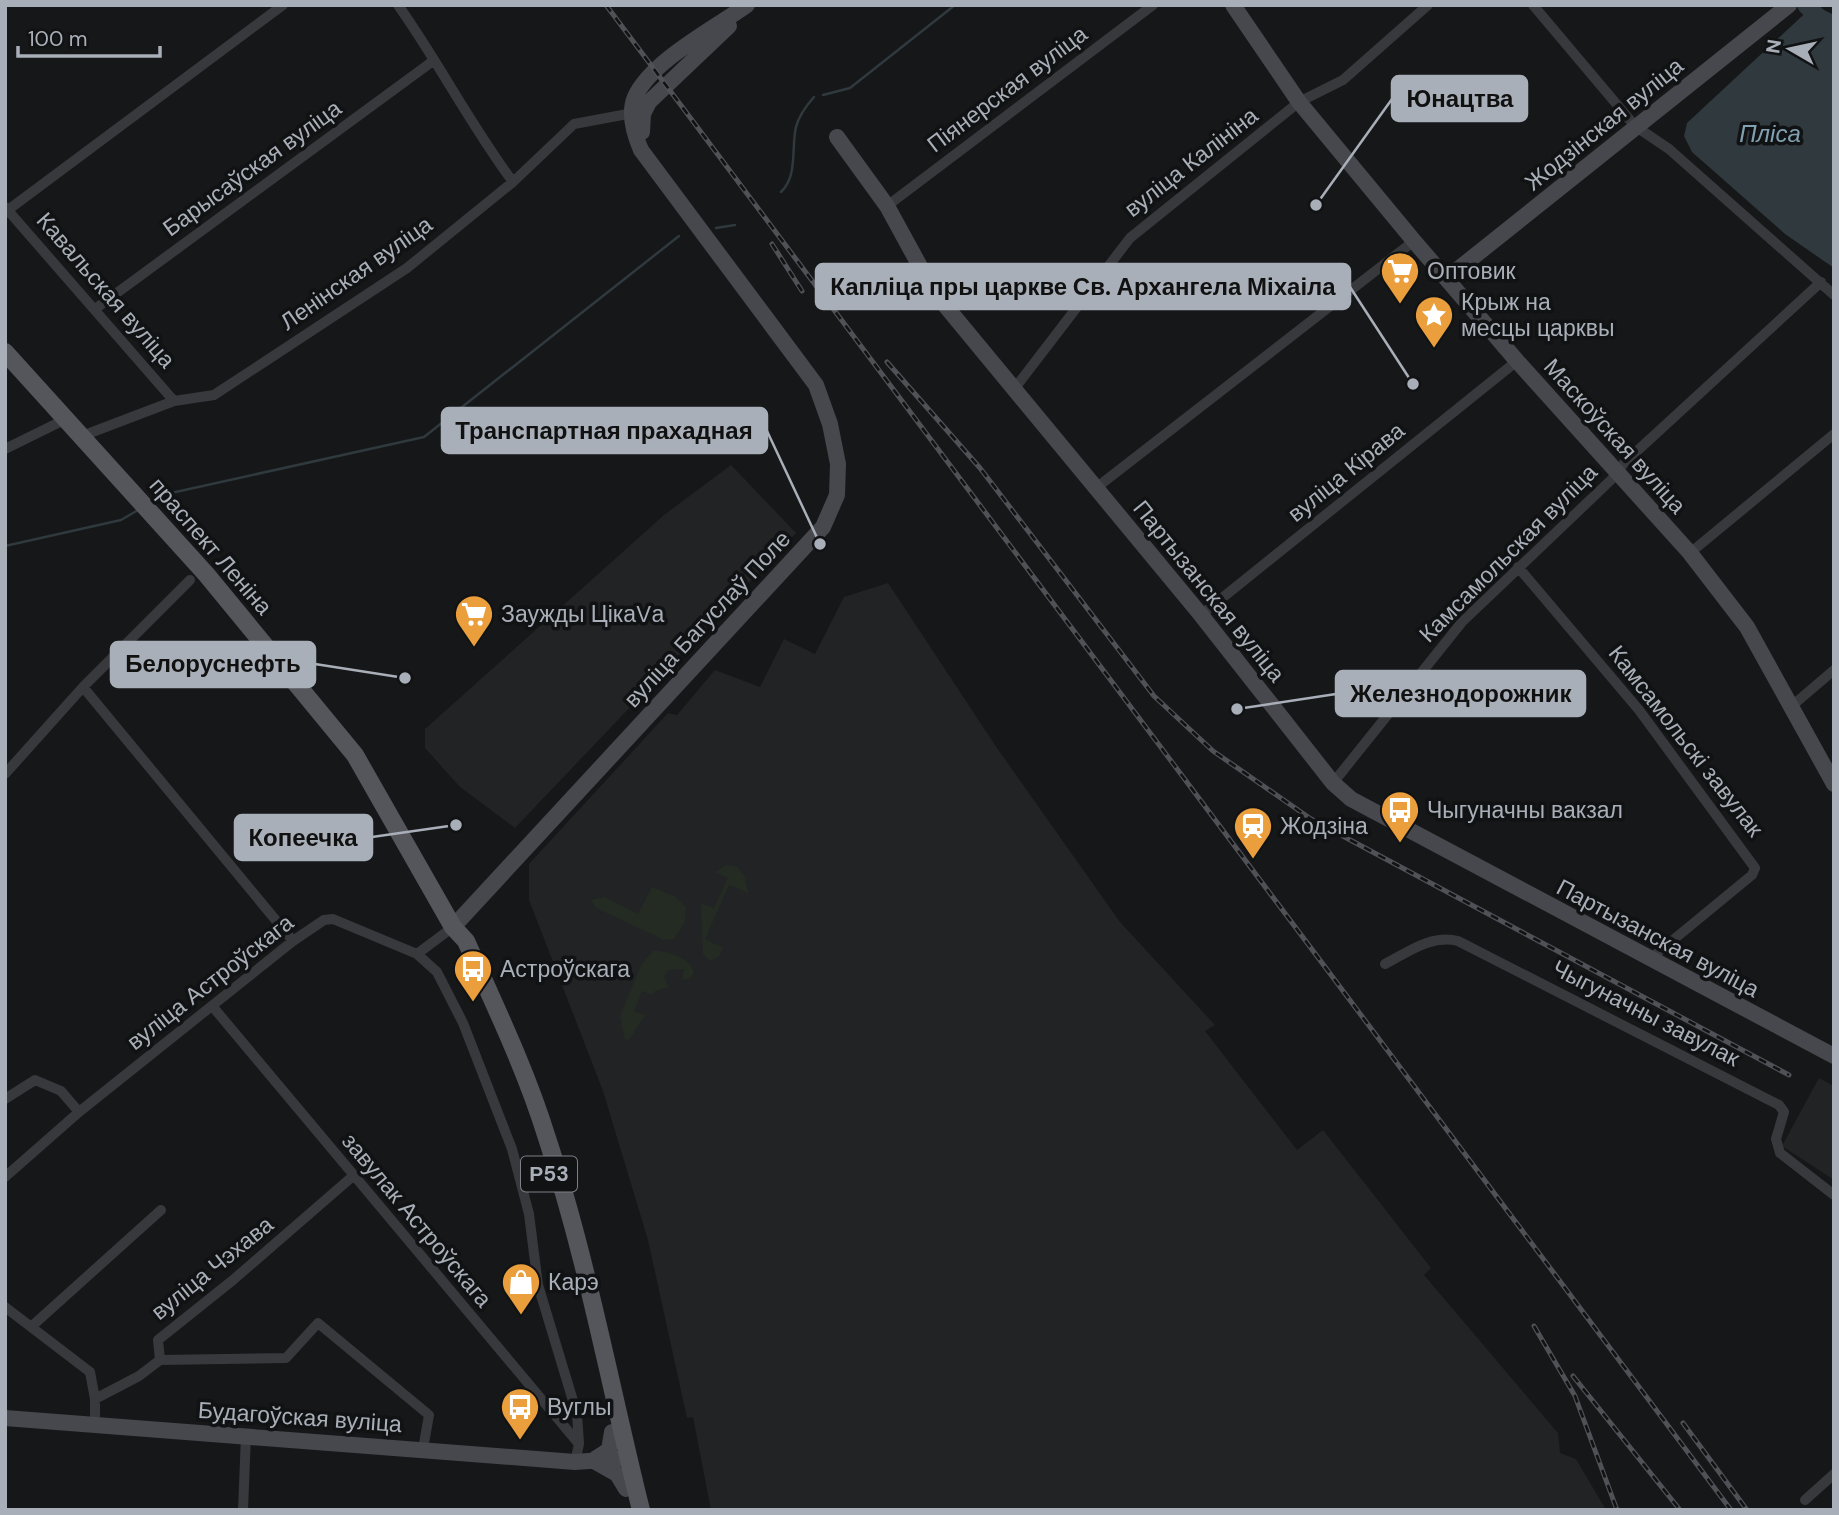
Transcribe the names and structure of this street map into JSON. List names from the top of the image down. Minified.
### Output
{"streets":{"main road":["Жодзінская вуліца","Маскоўская вуліца","праспект Леніна","Партызанская вуліца","вуліца Багуслаў Поле","Р53","Будагоўская вуліца"],"street":["Піянерская вуліца","вуліца Калініна","Барысаўская вуліца","Ленінская вуліца","Кавальская вуліца","вуліца Кірава","Камсамольская вуліца","Камсамольскі завулак","вуліца Астроўскага","Чыгуначны завулак","завулак Астроўскага","вуліца Чэхава"]},"crossings":[["Піянерская вуліца","Партызанская вуліца"],["Жодзінская вуліца","Маскоўская вуліца"],["вуліца Калініна","Маскоўская вуліца"],["вуліца Калініна","Партызанская вуліца"],["Барысаўская вуліца","Кавальская вуліца"],["Ленінская вуліца","Кавальская вуліца"],["Ленінская вуліца","праспект Леніна"],["Ленінская вуліца","вуліца Багуслаў Поле"],["Маскоўская вуліца","вуліца Кірава"],["Маскоўская вуліца","Камсамольская вуліца"],["вуліца Кірава","Партызанская вуліца"],["праспект Леніна","вуліца Багуслаў Поле"],["праспект Леніна","Будагоўская вуліца"],["Камсамольская вуліца","Партызанская вуліца"],["Камсамольская вуліца","Камсамольскі завулак"],["Партызанская вуліца","Камсамольскі завулак"],["вуліца Астроўскага","завулак Астроўскага"],["завулак Астроўскага","вуліца Чэхава"]],"water":["Пліса"],"places":{"other":["Юнацтва","Капліца пры царкве Св. Архангела Міхаіла","Транспартная прахадная","Белоруснефть","Железнодорожник","Копеечка"],"supermarket":["Оптовик","Заужды ЦікаVа"],"place":["Крыж на месцы царквы"],"bus stop":["Чыгуначны вакзал","Астроўскага","Вуглы"],"station":["Жодзіна"],"shop":["Карэ"]},"scale_bar":"100 m","north":"left"}
